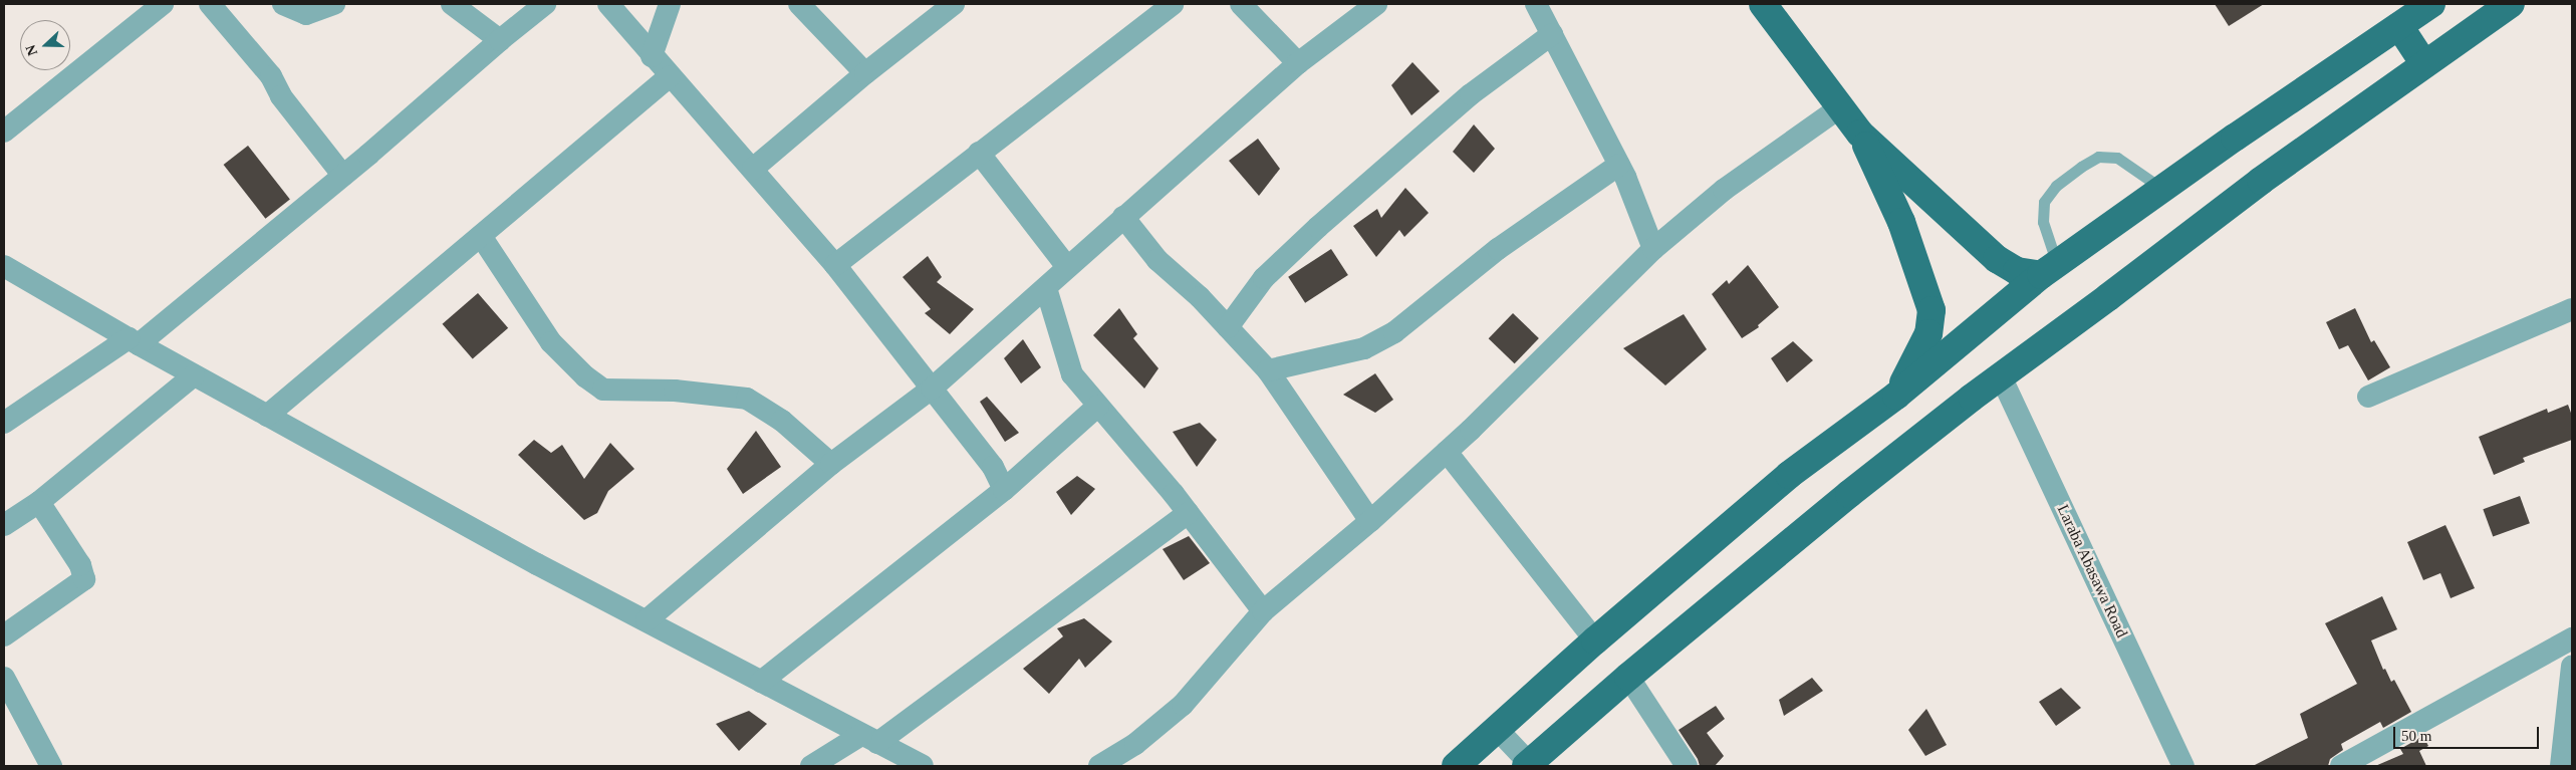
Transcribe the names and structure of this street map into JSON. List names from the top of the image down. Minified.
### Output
{"streets":{"street":["Laraba Abasawa Road"]},"scale_bar":"50 m","north":"left"}
